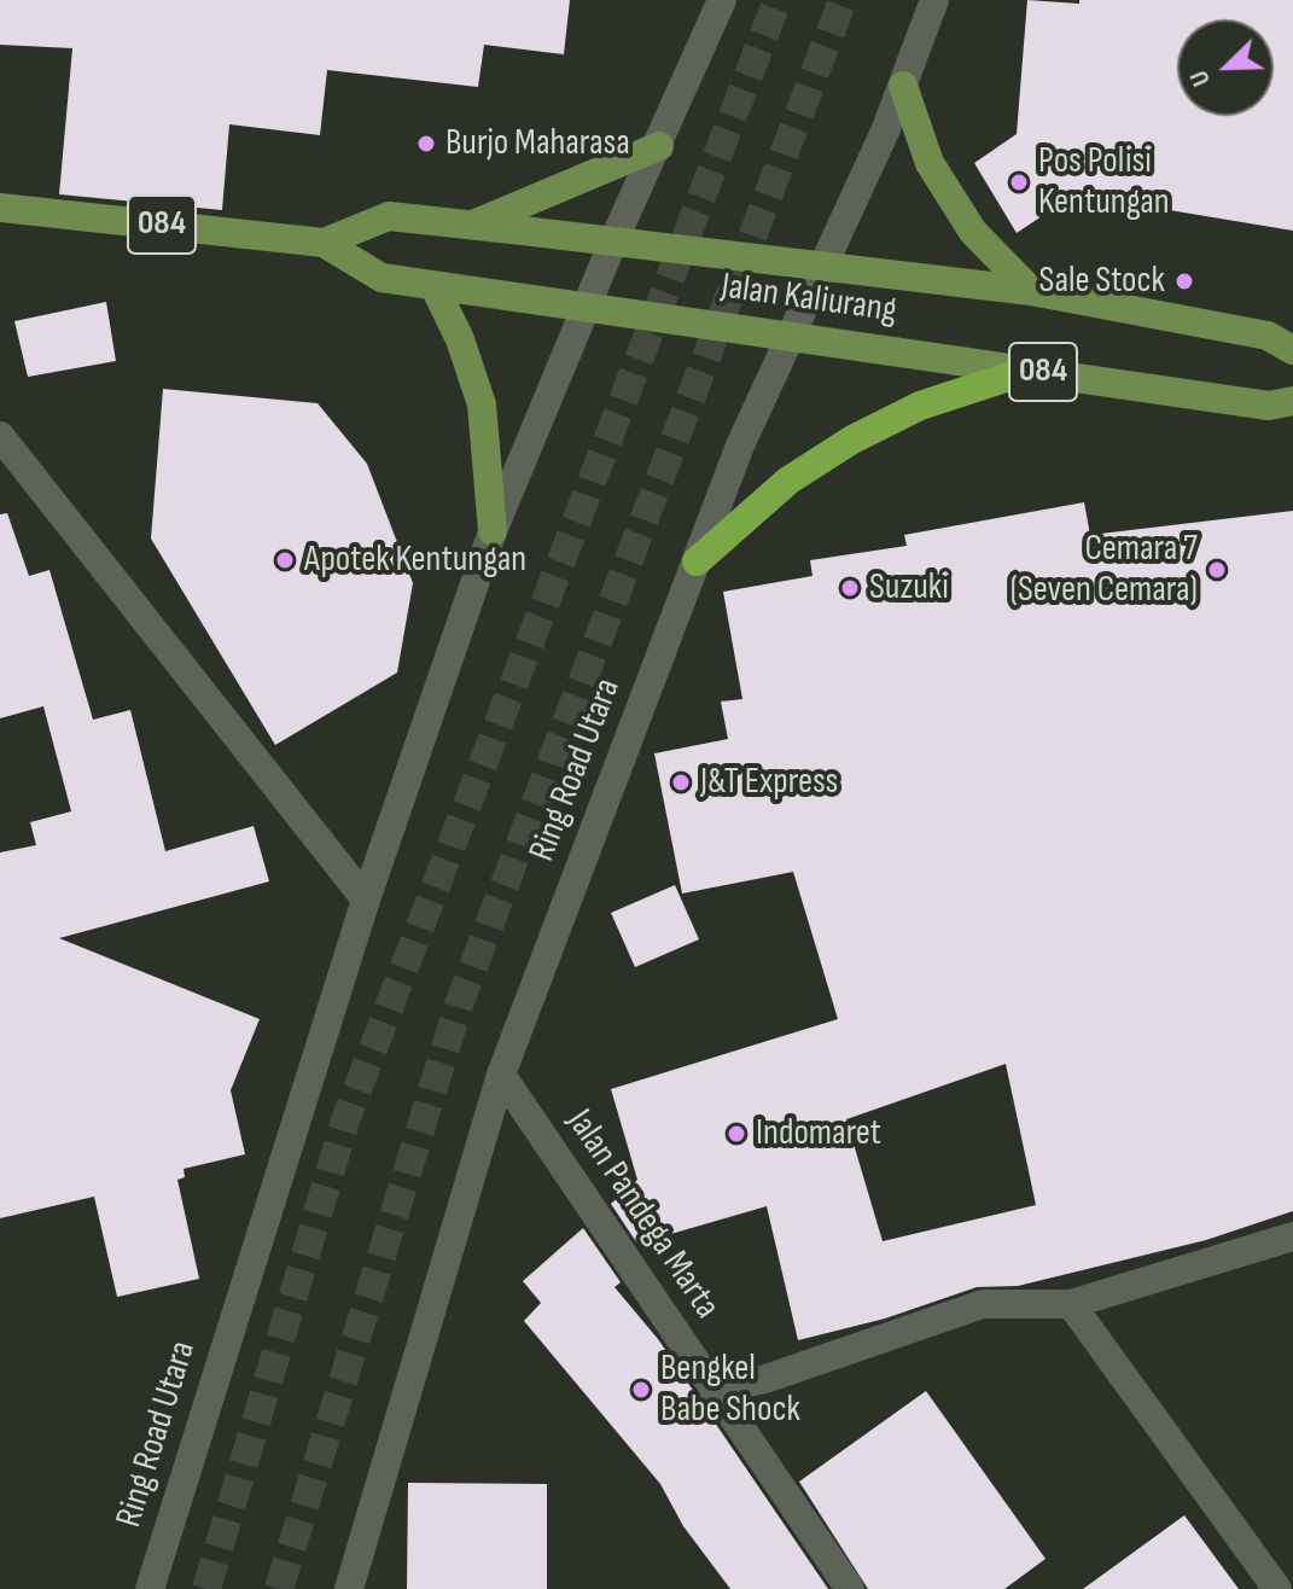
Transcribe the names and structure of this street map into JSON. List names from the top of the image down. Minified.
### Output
{"streets":{"main road":["084","Jalan Kaliurang"],"street":["Ring Road Utara","Jalan Pandega Marta"]},"crossings":[["Jalan Kaliurang","Ring Road Utara"],["Ring Road Utara","Jalan Pandega Marta"]],"places":["Burjo Maharasa","Pos Polisi Kentungan","Sale Stock","Apotek Kentungan","Cemara 7 (Seven Cemara)","Suzuki","J&T Express","Indomaret","Bengkel Babe Shock"],"north":"bottom left"}
